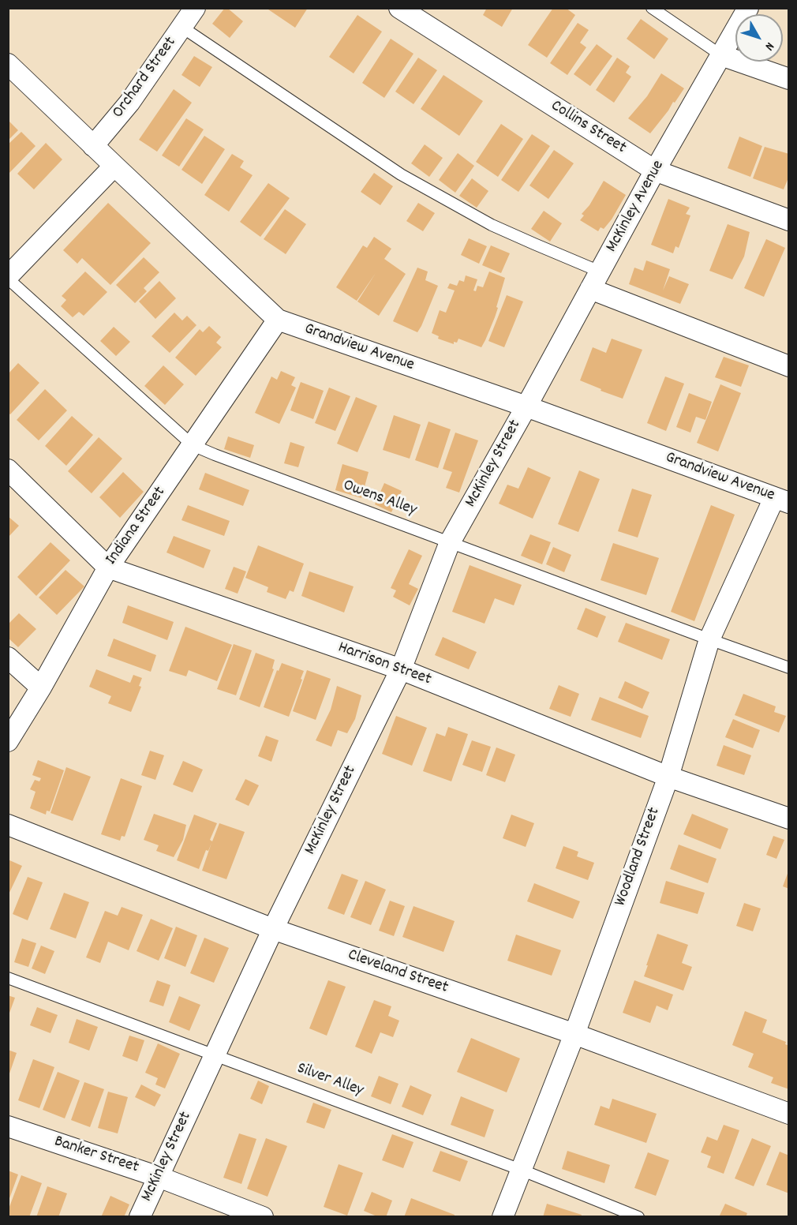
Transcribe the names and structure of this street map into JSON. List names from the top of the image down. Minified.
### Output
{"streets":{"street":["Orchard Street","Collins Street","McKinley Avenue","Grandview Avenue","McKinley Street","Indiana Street","Harrison Street","Woodland Street","Cleveland Street","Banker Street"],"lane":["Owens Alley","Silver Alley"]},"crossings":[["Orchard Street","Grandview Avenue"],["Collins Street","McKinley Avenue"],["McKinley Avenue","Grandview Avenue"],["McKinley Avenue","McKinley Street"],["Grandview Avenue","McKinley Street"],["Grandview Avenue","Indiana Street"],["Grandview Avenue","Woodland Street"],["McKinley Street","Owens Alley"],["McKinley Street","Harrison Street"],["McKinley Street","Cleveland Street"],["McKinley Street","Silver Alley"],["McKinley Street","Banker Street"],["Owens Alley","Indiana Street"],["Owens Alley","Woodland Street"],["Indiana Street","Harrison Street"],["Harrison Street","Woodland Street"],["Woodland Street","Cleveland Street"],["Woodland Street","Silver Alley"]],"north":"bottom right"}
